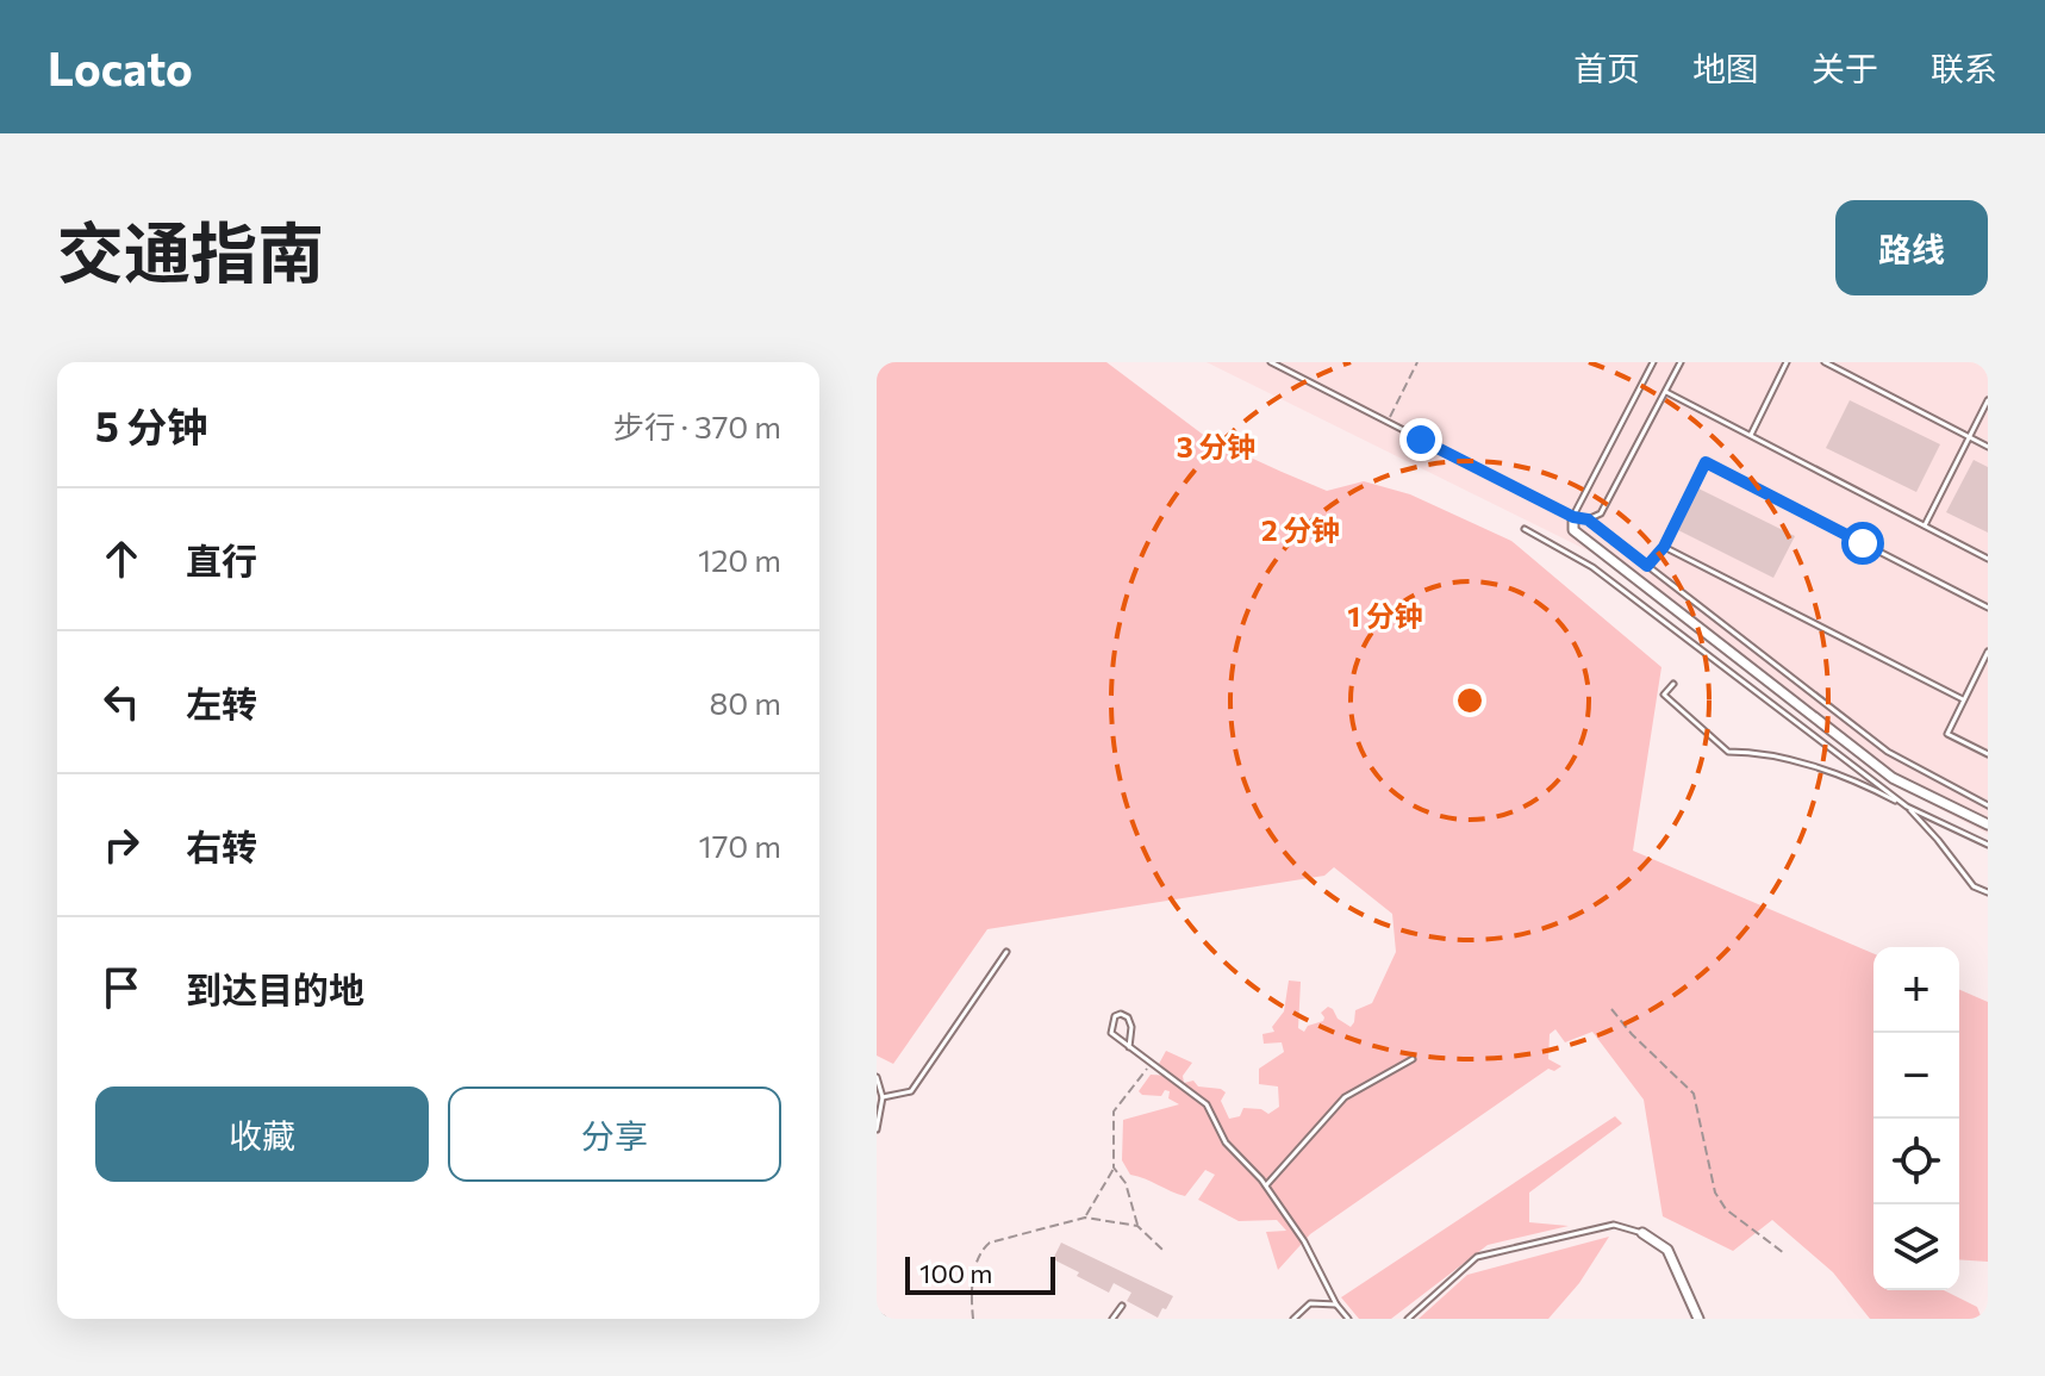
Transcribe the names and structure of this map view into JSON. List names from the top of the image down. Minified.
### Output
{"scale_bar":"100 m","page":{"header":"Locato","nav":["首页","地图","关于","联系"],"title":"交通指南","buttons":["路线",["收藏","分享"]],"heading":["5 分钟","步行 · 370 m"],"list":[["直行","120 m"],["左转","80 m"],["右转","170 m"],"到达目的地"],"map_buttons":["+","−"],"scale":"100 m"},"rings":["3 分钟","2 分钟","1 分钟"]}
